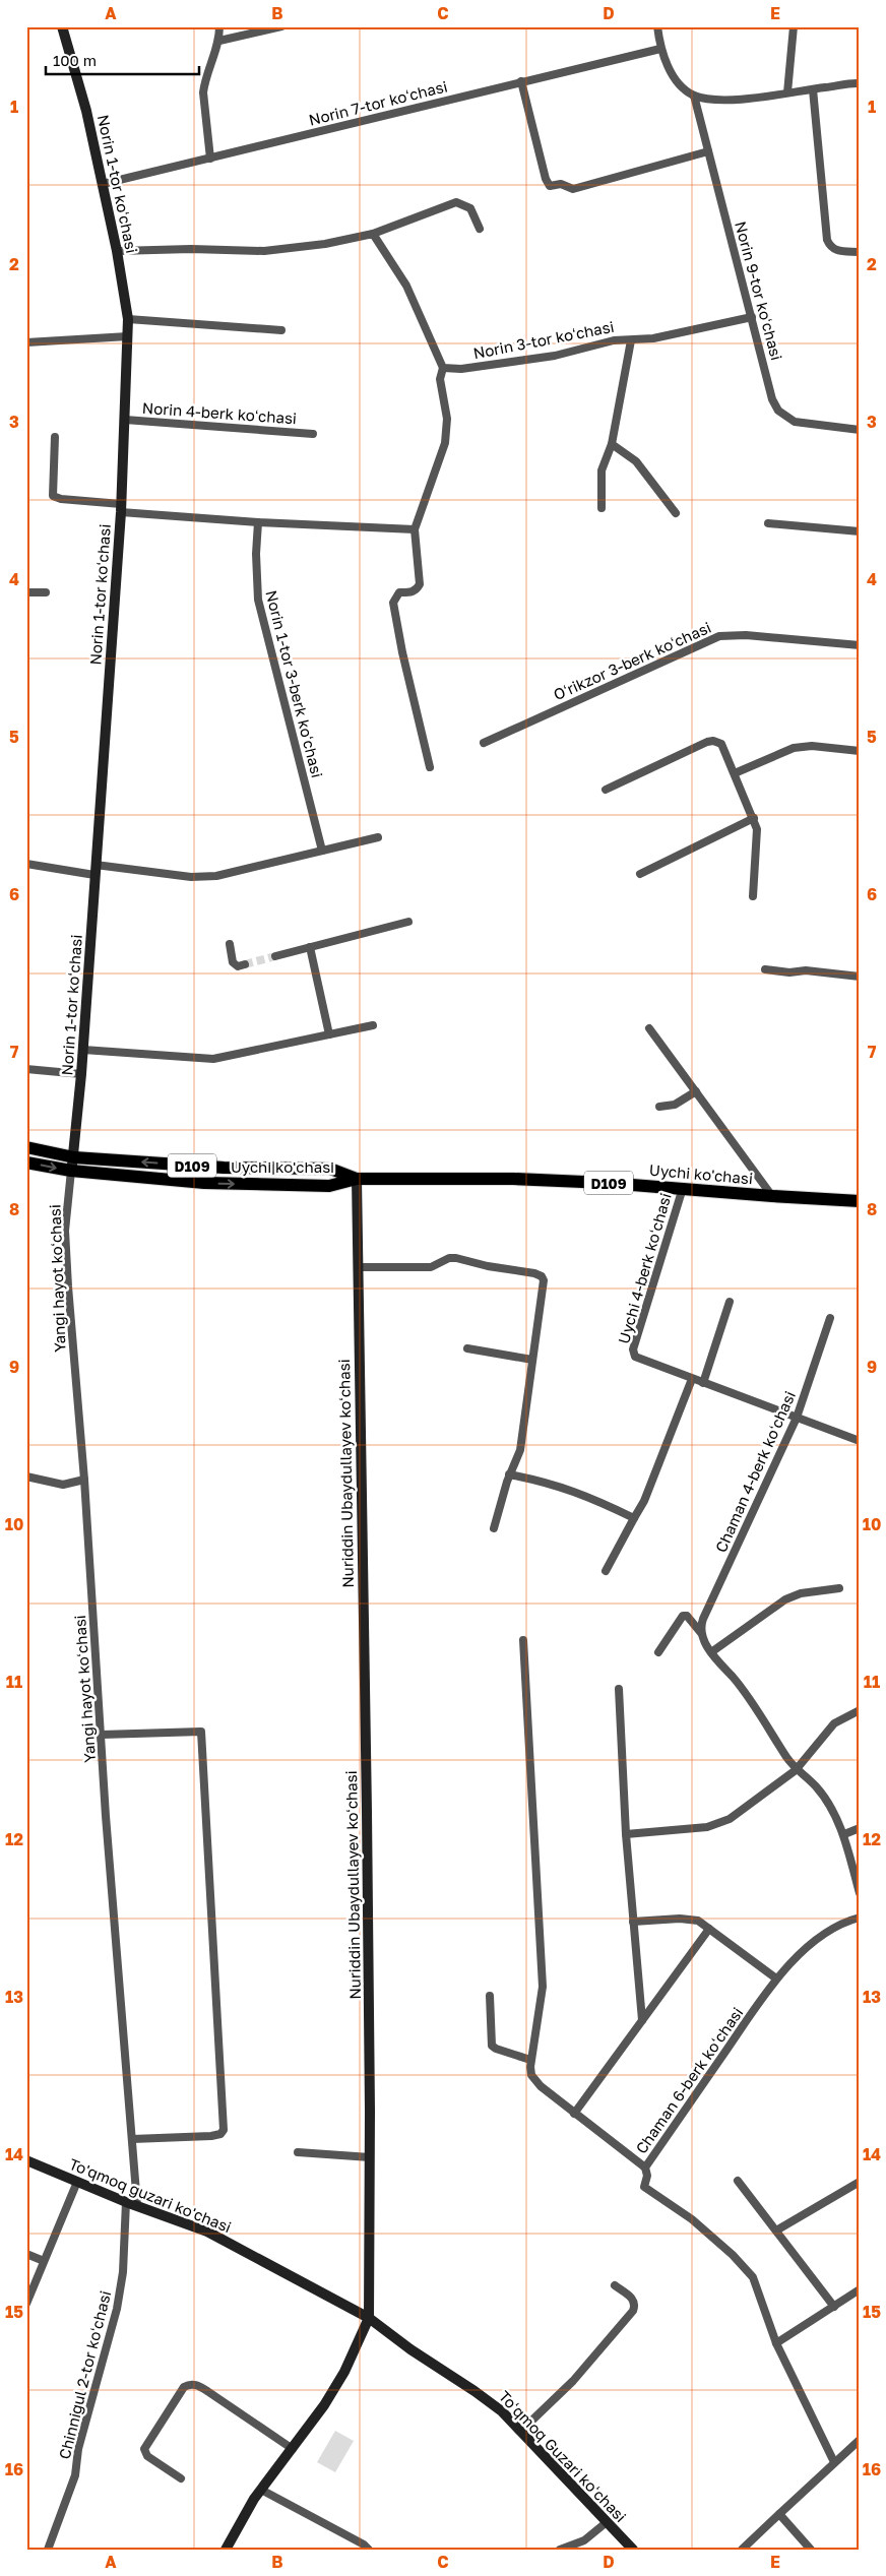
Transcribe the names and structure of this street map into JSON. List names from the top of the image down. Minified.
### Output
{"streets":{"main road":["D109","Uychi ko'chasi"],"street":["Norin 7-tor koʻchasi","Norin 1-tor koʻchasi","Norin 9-tor koʻchasi","Norin 3-tor koʻchasi","Norin 4-berk koʻchasi","Oʻrikzor 3-berk koʻchasi","Norin 1-tor 3-berk koʻchasi","Uychi 4-berk koʻchasi","Yangi hayot koʻchasi","Chaman 4-berk koʻchasi","Nuriddin Ubaydullayev koʻchasi","Chaman 6-berk koʻchasi","To'qmoq guzari ko'chasi","Chinnigul 2-tor koʻchasi","Toʻqmoq Guzari koʻchasi"]},"crossings":[["Norin 7-tor koʻchasi","Norin 1-tor koʻchasi"],["Norin 1-tor koʻchasi","Norin 4-berk koʻchasi"],["Norin 1-tor koʻchasi","Uychi ko'chasi"],["Norin 1-tor koʻchasi","Yangi hayot koʻchasi"],["Norin 9-tor koʻchasi","Norin 3-tor koʻchasi"],["Uychi ko'chasi","Uychi 4-berk koʻchasi"],["Uychi ko'chasi","Yangi hayot koʻchasi"],["Uychi ko'chasi","Nuriddin Ubaydullayev koʻchasi"],["Uychi 4-berk koʻchasi","Chaman 4-berk koʻchasi"],["Yangi hayot koʻchasi","To'qmoq guzari ko'chasi"],["Nuriddin Ubaydullayev koʻchasi","To'qmoq guzari ko'chasi"],["Nuriddin Ubaydullayev koʻchasi","Toʻqmoq Guzari koʻchasi"],["To'qmoq guzari ko'chasi","Chinnigul 2-tor koʻchasi"],["To'qmoq guzari ko'chasi","Toʻqmoq Guzari koʻchasi"]],"scale_bar":"100 m","grid":{"columns":["A","B","C","D","E"],"rows":["1","2","3","4","5","6","7","8","9","10","11","12","13","14","15","16"]}}
